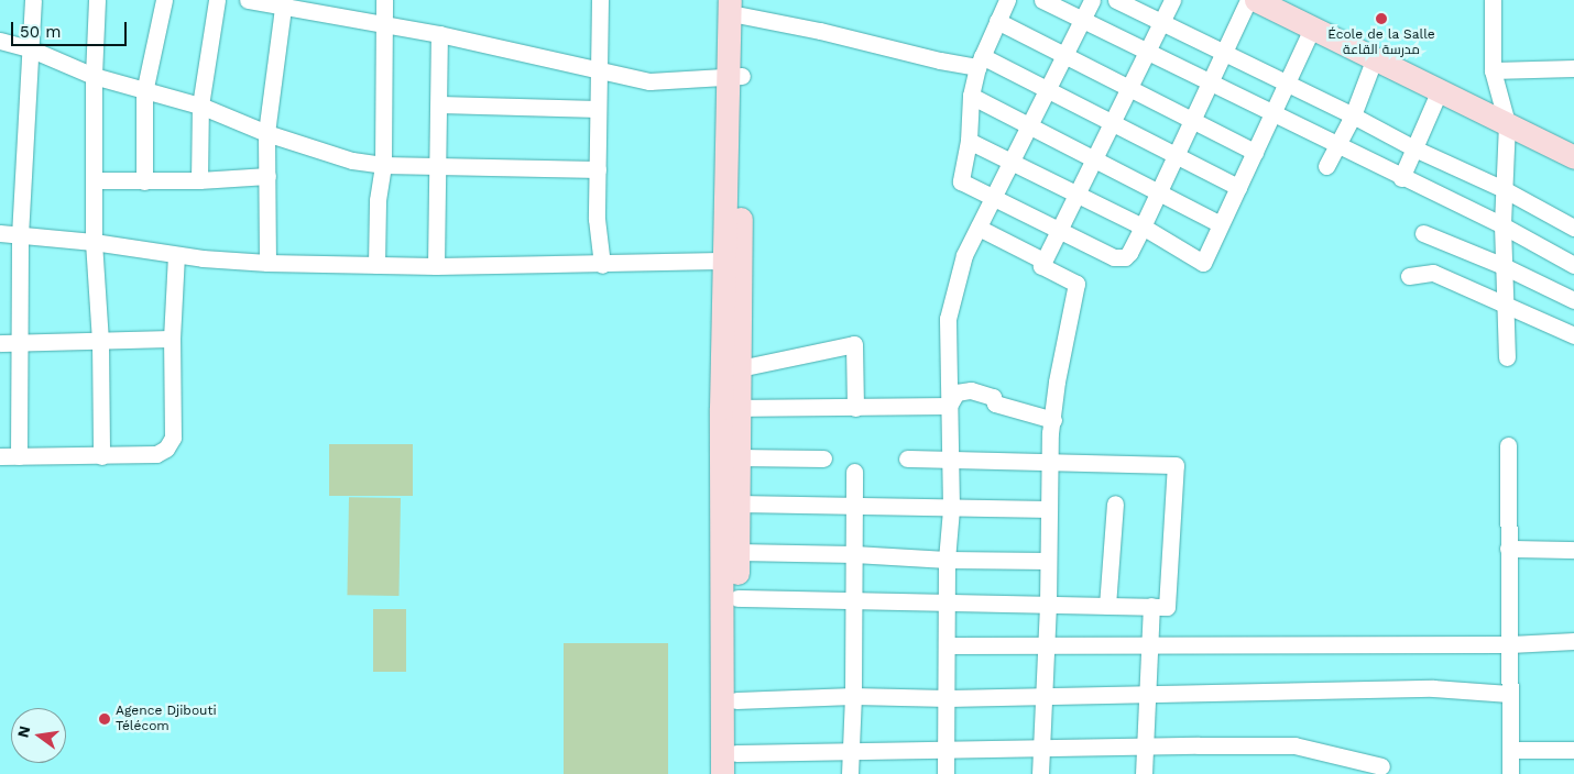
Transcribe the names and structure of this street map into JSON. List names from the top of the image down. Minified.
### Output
{"places":["École de la Salle مدرسة القاعة","Agence Djibouti Télécom"],"scale_bar":"50 m","north":"left"}
